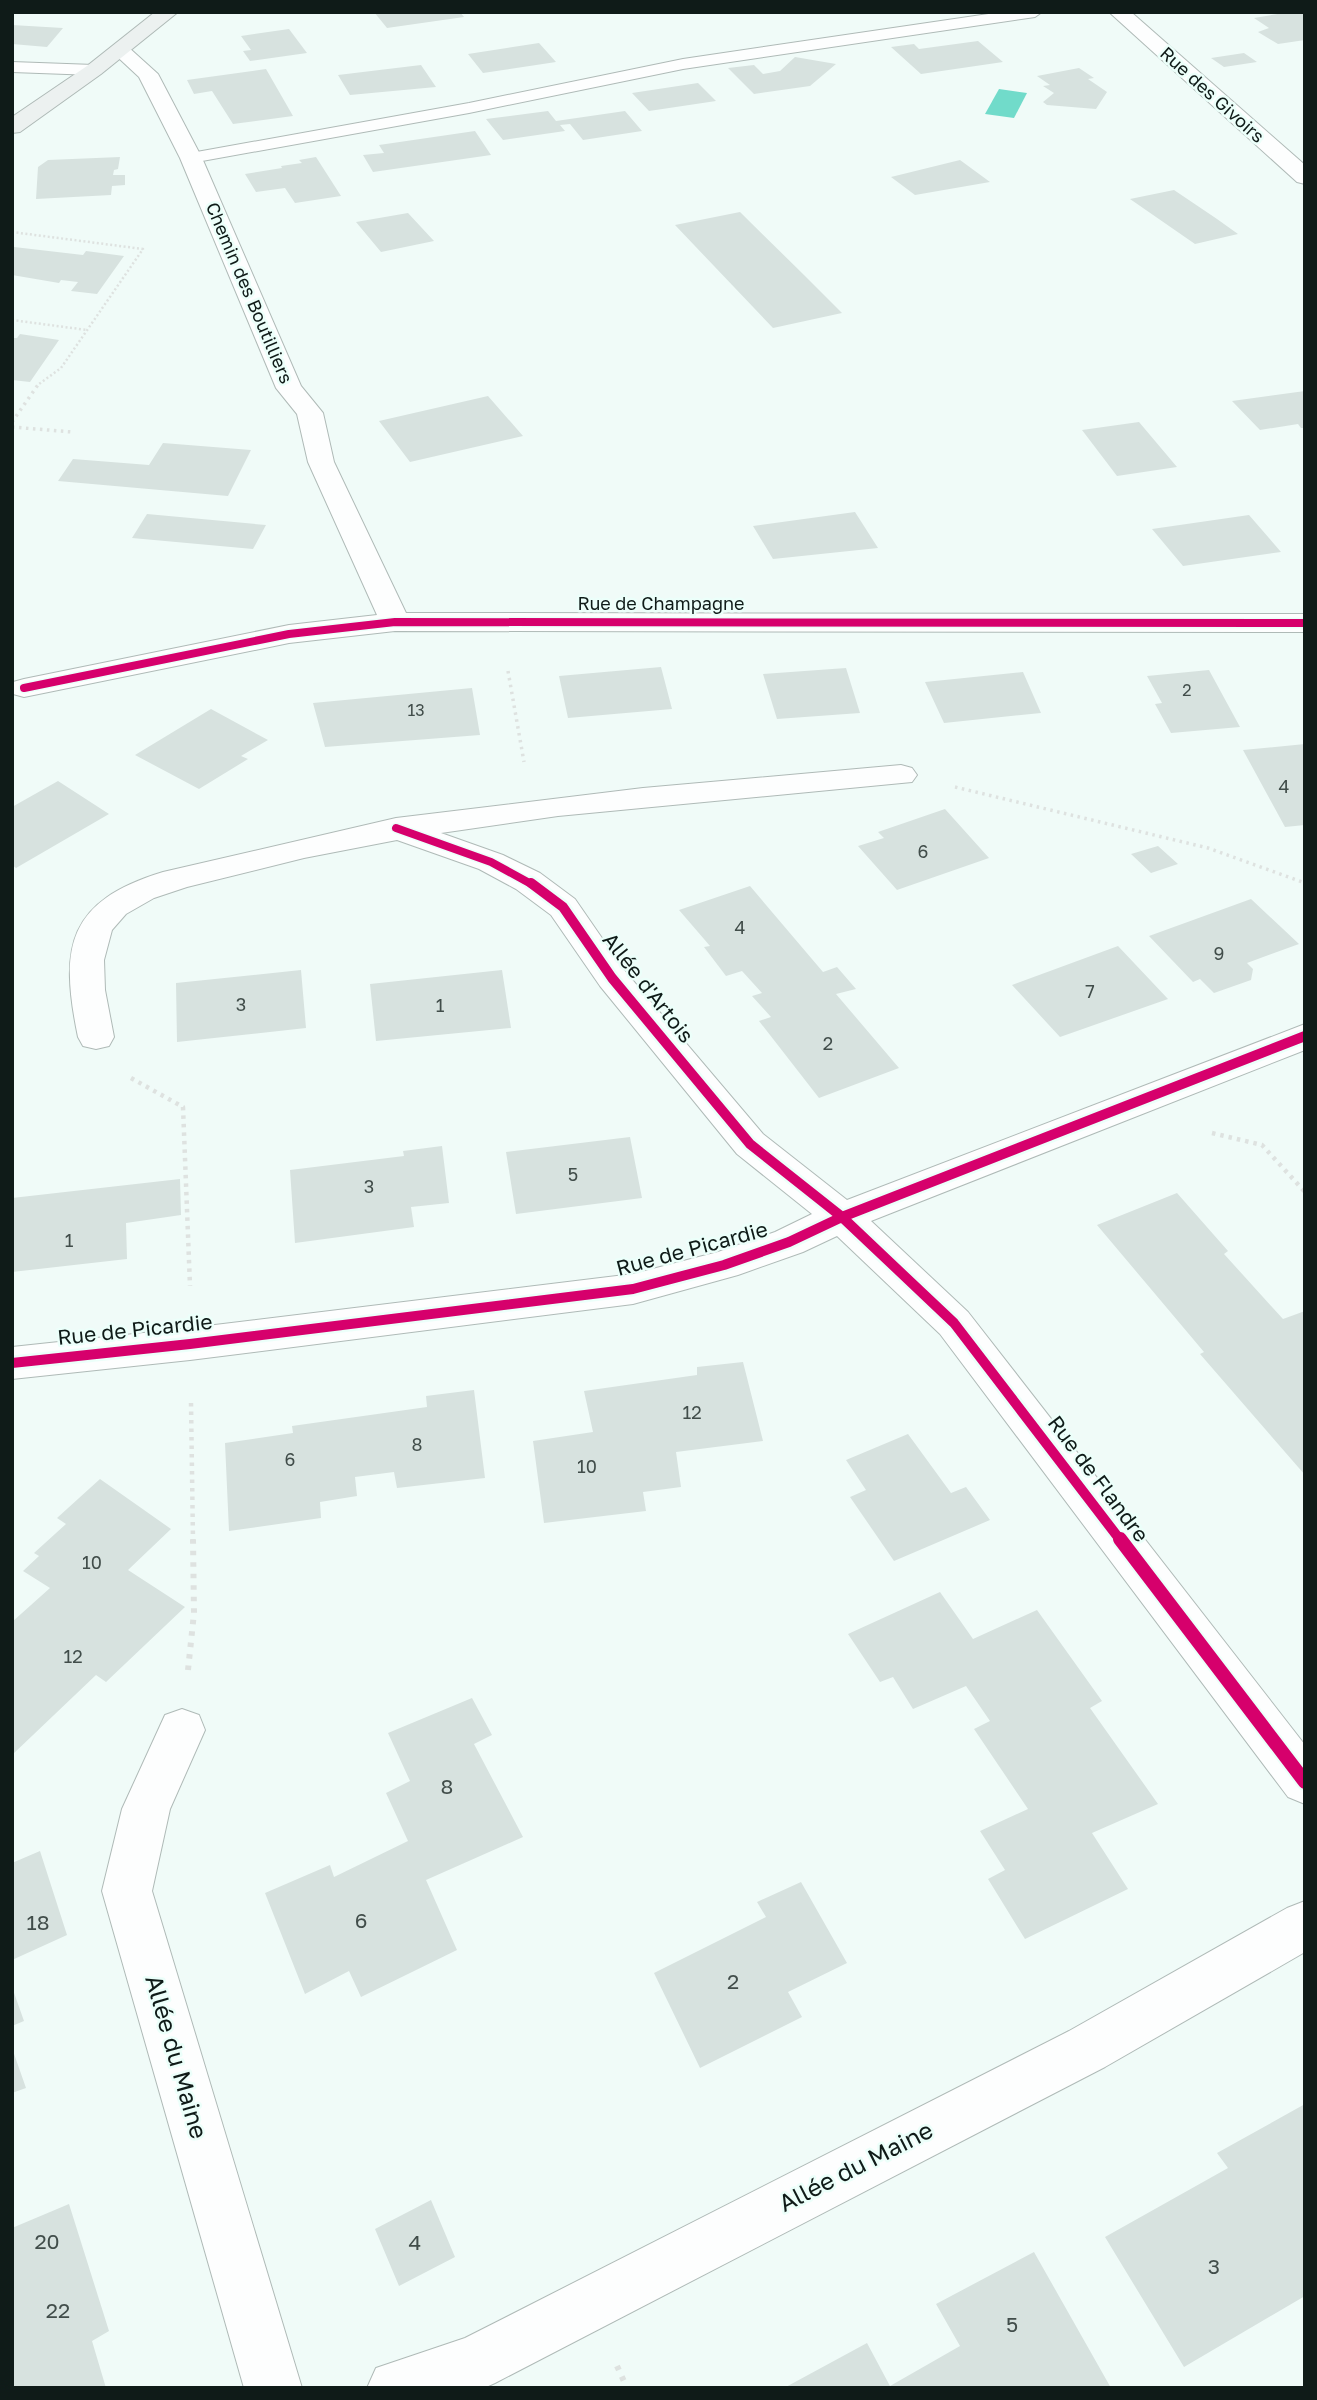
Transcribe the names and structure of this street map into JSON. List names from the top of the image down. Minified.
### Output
{"streets":{"street":["Rue des Givoirs","Chemin des Boutilliers","Rue de Champagne","Allée d'Artois","Rue de Picardie","Rue de Flandre","Allée du Maine"]},"crossings":[["Chemin des Boutilliers","Rue de Champagne"],["Allée d'Artois","Rue de Picardie"],["Allée d'Artois","Rue de Flandre"],["Rue de Picardie","Rue de Flandre"]],"house_numbers":["2","13","4","6","4","9","7","3","1","2","5","3","1","12","8","6","10","10","12","8","6","18","2","20","4","3","22","5"]}
